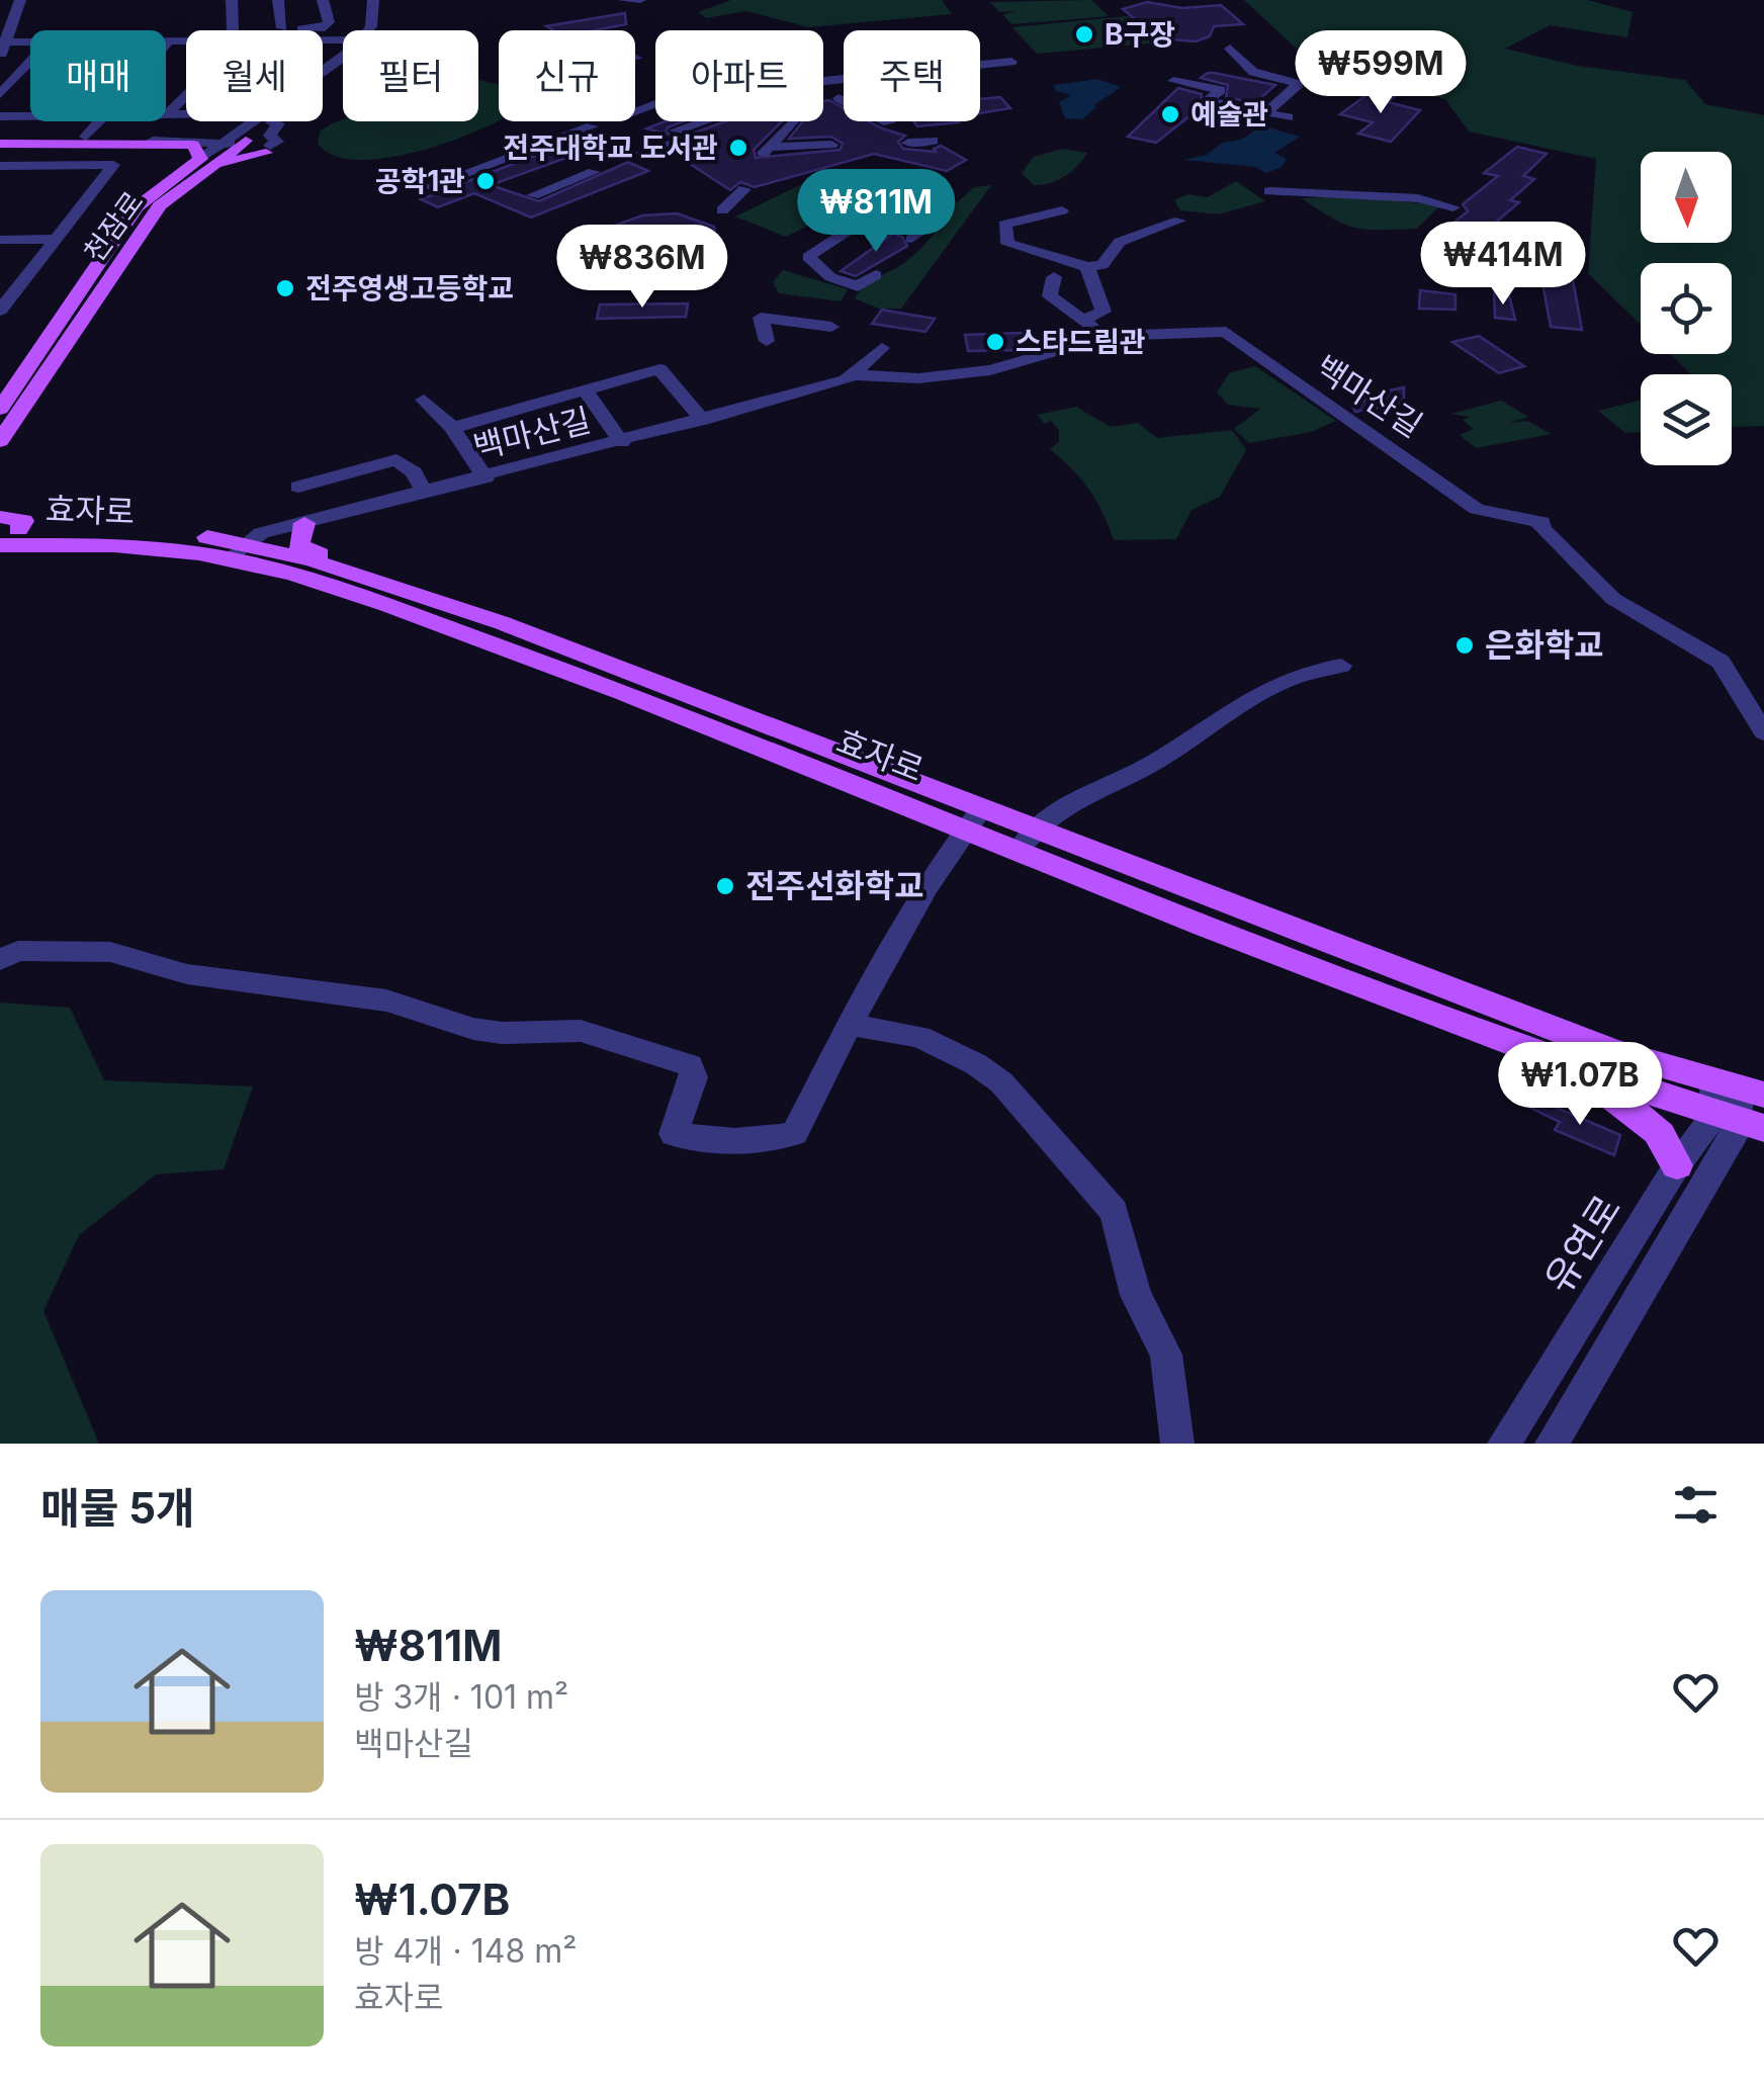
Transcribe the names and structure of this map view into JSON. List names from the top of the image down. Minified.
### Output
{"streets":{"main road":["천잠로","효자로"],"street":["백마산길","유연로"]},"crossings":[["백마산길","효자로"],["효자로","유연로"]],"places":["B구장","예술관","전주대학교 도서관","공학1관","전주영생고등학교","스타드림관","은화학교","전주선화학교"],"north":"bottom","page":{"price":["₩599M","₩811M","₩414M","₩836M","₩1.07B"],"chip":["매매","월세","필터","신규","아파트","주택"],"heading":"매물 5개","list":[{"name":"₩811M","note":"방 3개 · 101 m² · 백마산길"},{"name":"₩1.07B","note":"방 4개 · 148 m² · 효자로"}]}}
